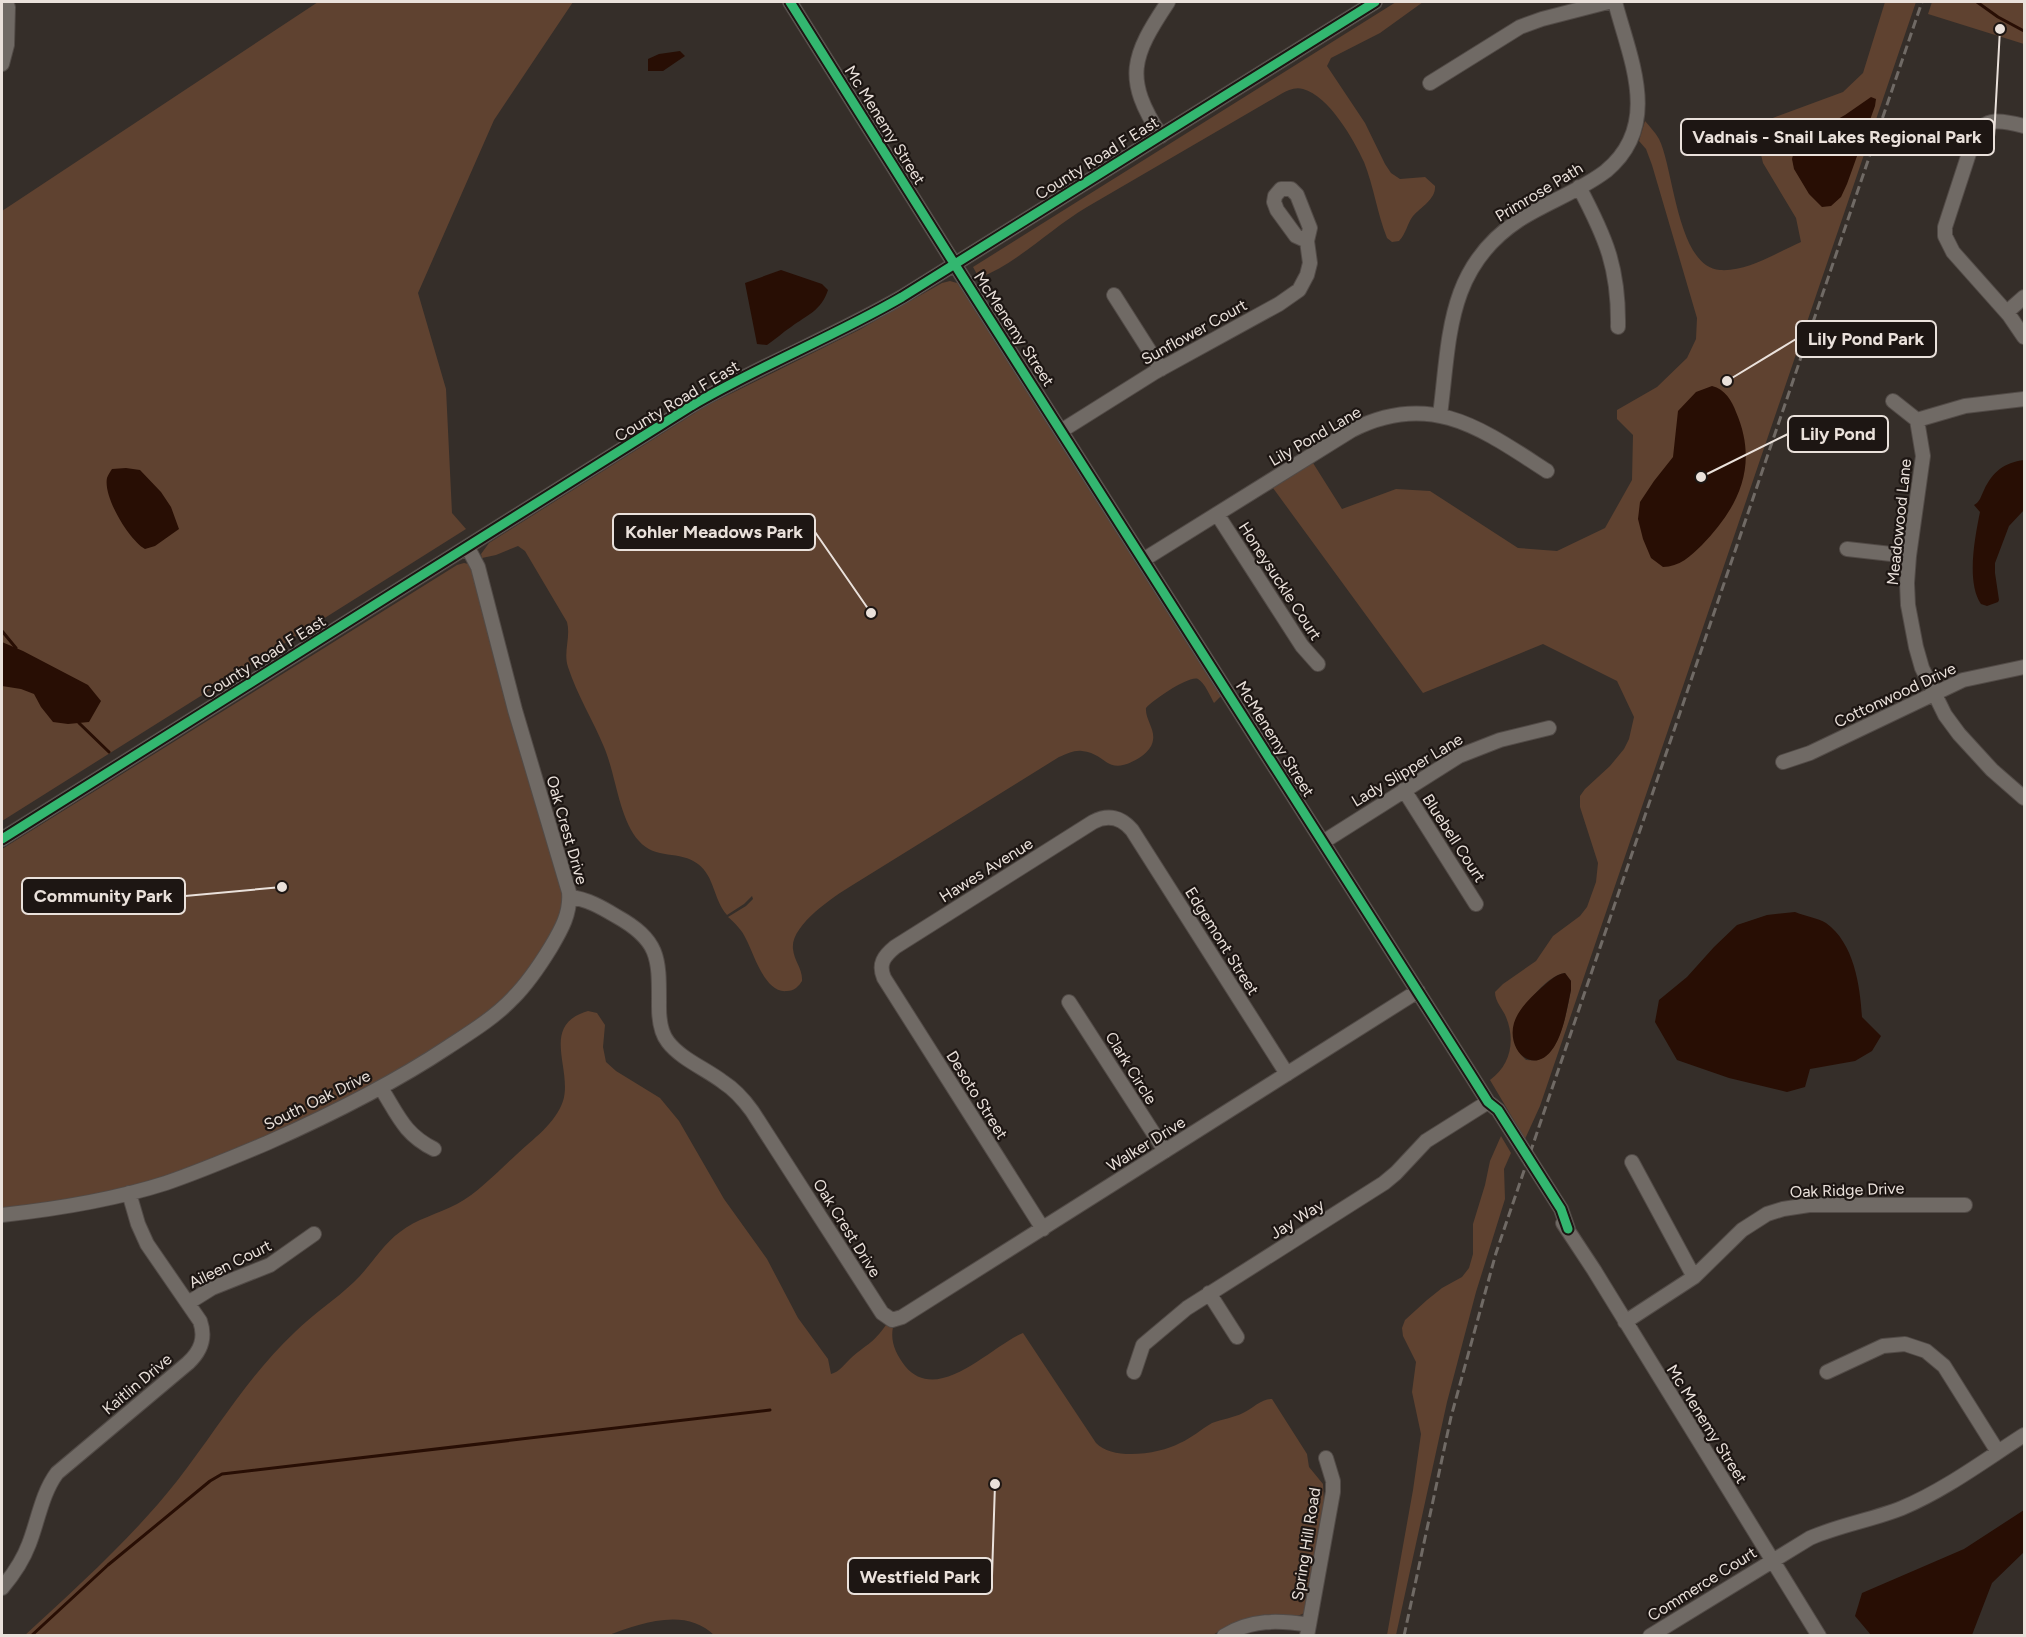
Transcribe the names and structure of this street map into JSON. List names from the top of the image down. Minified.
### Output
{"streets":{"street":["Mc Menemy Street","County Road F East","Primrose Path","McMenemy Street","Sunflower Court","Lily Pond Lane","Meadowood Lane","Honeysuckle Court","Cottonwood Drive","Lady Slipper Lane","Oak Crest Drive","Bluebell Court","Hawes Avenue","Edgemont Street","Clark Circle","Desoto Street","South Oak Drive","Walker Drive","Oak Ridge Drive","Jay Way","Aileen Court","Kaitlin Drive","Spring Hill Road","Commerce Court"]},"crossings":[["Mc Menemy Street","County Road F East"],["Mc Menemy Street","McMenemy Street"],["Mc Menemy Street","Oak Ridge Drive"],["Mc Menemy Street","Commerce Court"],["County Road F East","McMenemy Street"],["County Road F East","Oak Crest Drive"],["Primrose Path","Lily Pond Lane"],["McMenemy Street","Sunflower Court"],["McMenemy Street","Lily Pond Lane"],["McMenemy Street","Lady Slipper Lane"],["McMenemy Street","Walker Drive"],["McMenemy Street","Jay Way"],["Lily Pond Lane","Honeysuckle Court"],["Meadowood Lane","Cottonwood Drive"],["Lady Slipper Lane","Bluebell Court"],["Oak Crest Drive","South Oak Drive"],["Oak Crest Drive","Walker Drive"],["Hawes Avenue","Edgemont Street"],["Hawes Avenue","Desoto Street"],["Edgemont Street","Walker Drive"],["Clark Circle","Walker Drive"],["Desoto Street","Walker Drive"],["South Oak Drive","Kaitlin Drive"],["Aileen Court","Kaitlin Drive"]],"places":["Vadnais - Snail Lakes Regional Park","Lily Pond Park","Lily Pond","Kohler Meadows Park","Community Park","Westfield Park"]}
